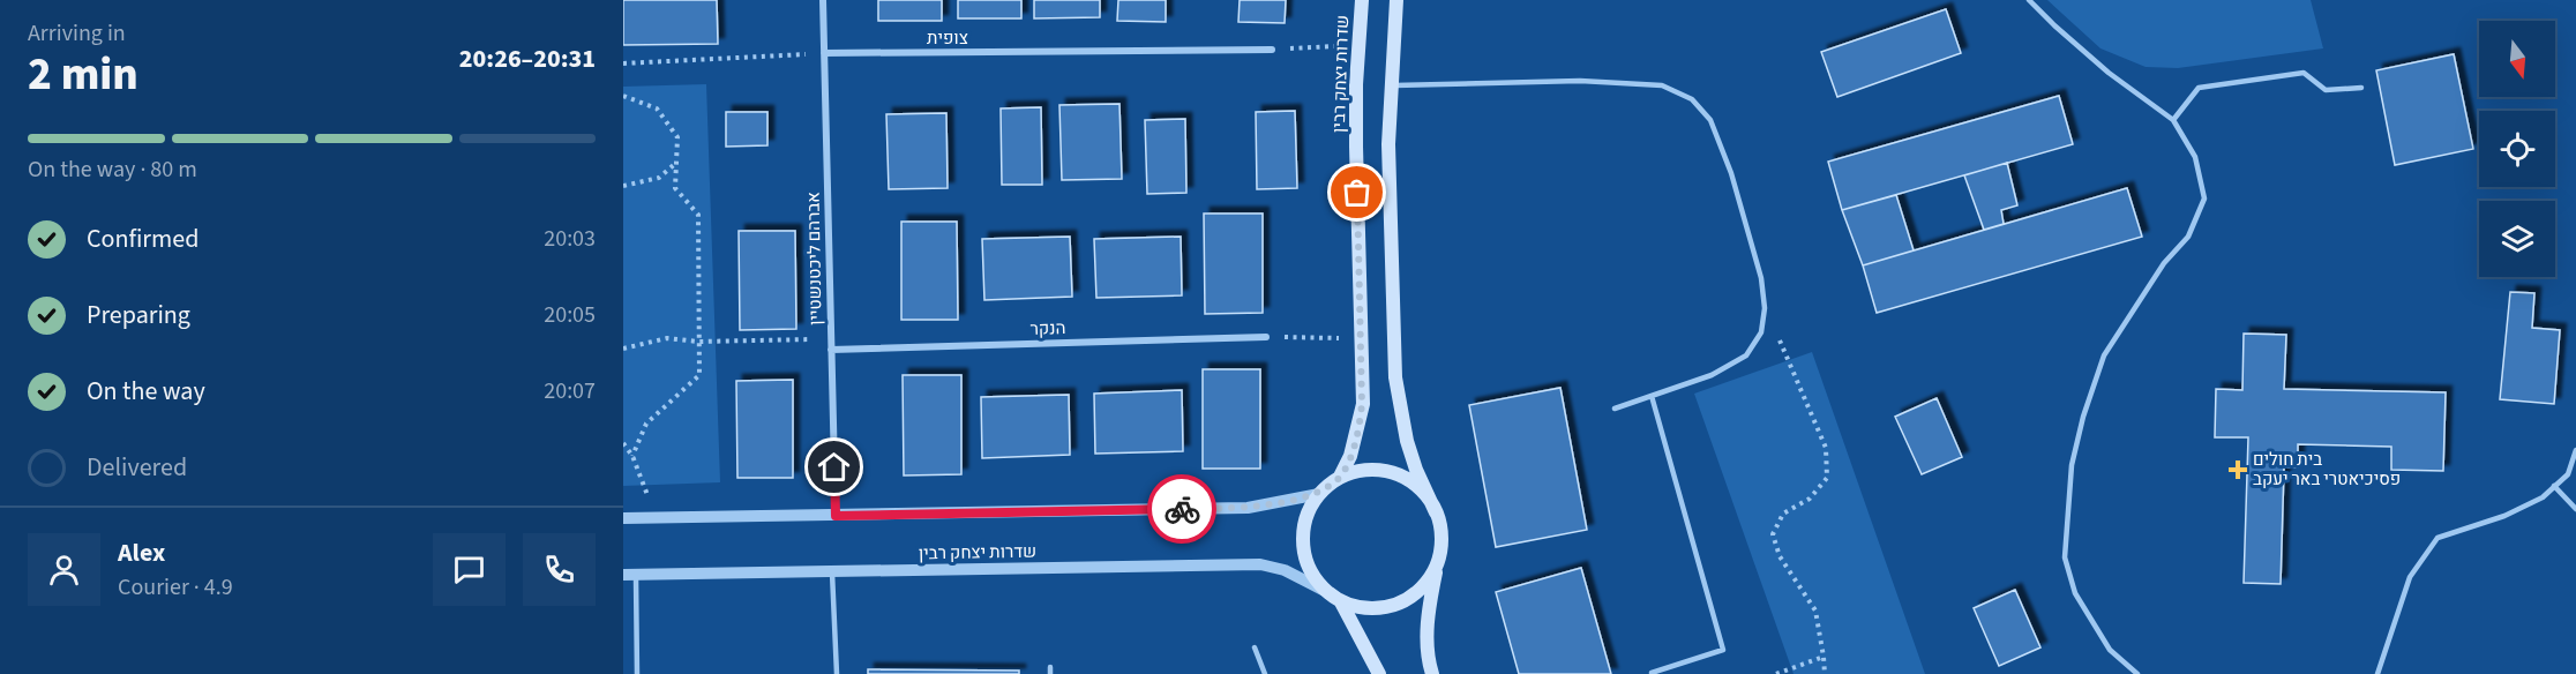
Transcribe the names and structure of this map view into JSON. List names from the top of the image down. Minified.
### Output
{"streets":{"main road":["שדרות יצחק רבין"],"street":["צופית","אברהם ליכטנשטיין","הנקר"]},"crossings":[["צופית","אברהם ליכטנשטיין"],["אברהם ליכטנשטיין","הנקר"]],"places":{"health":["בית חולים פסיכיאטרי באר יעקב"]},"north":"bottom","page":{"heading":["2 min","Arriving in","20:26–20:31"],"panel":["Alex","Courier · 4.9"],"bar":"On the way · 80 m","list":[["Confirmed","20:03"],["Preparing","20:05"],["On the way","20:07"],"Delivered"]}}
